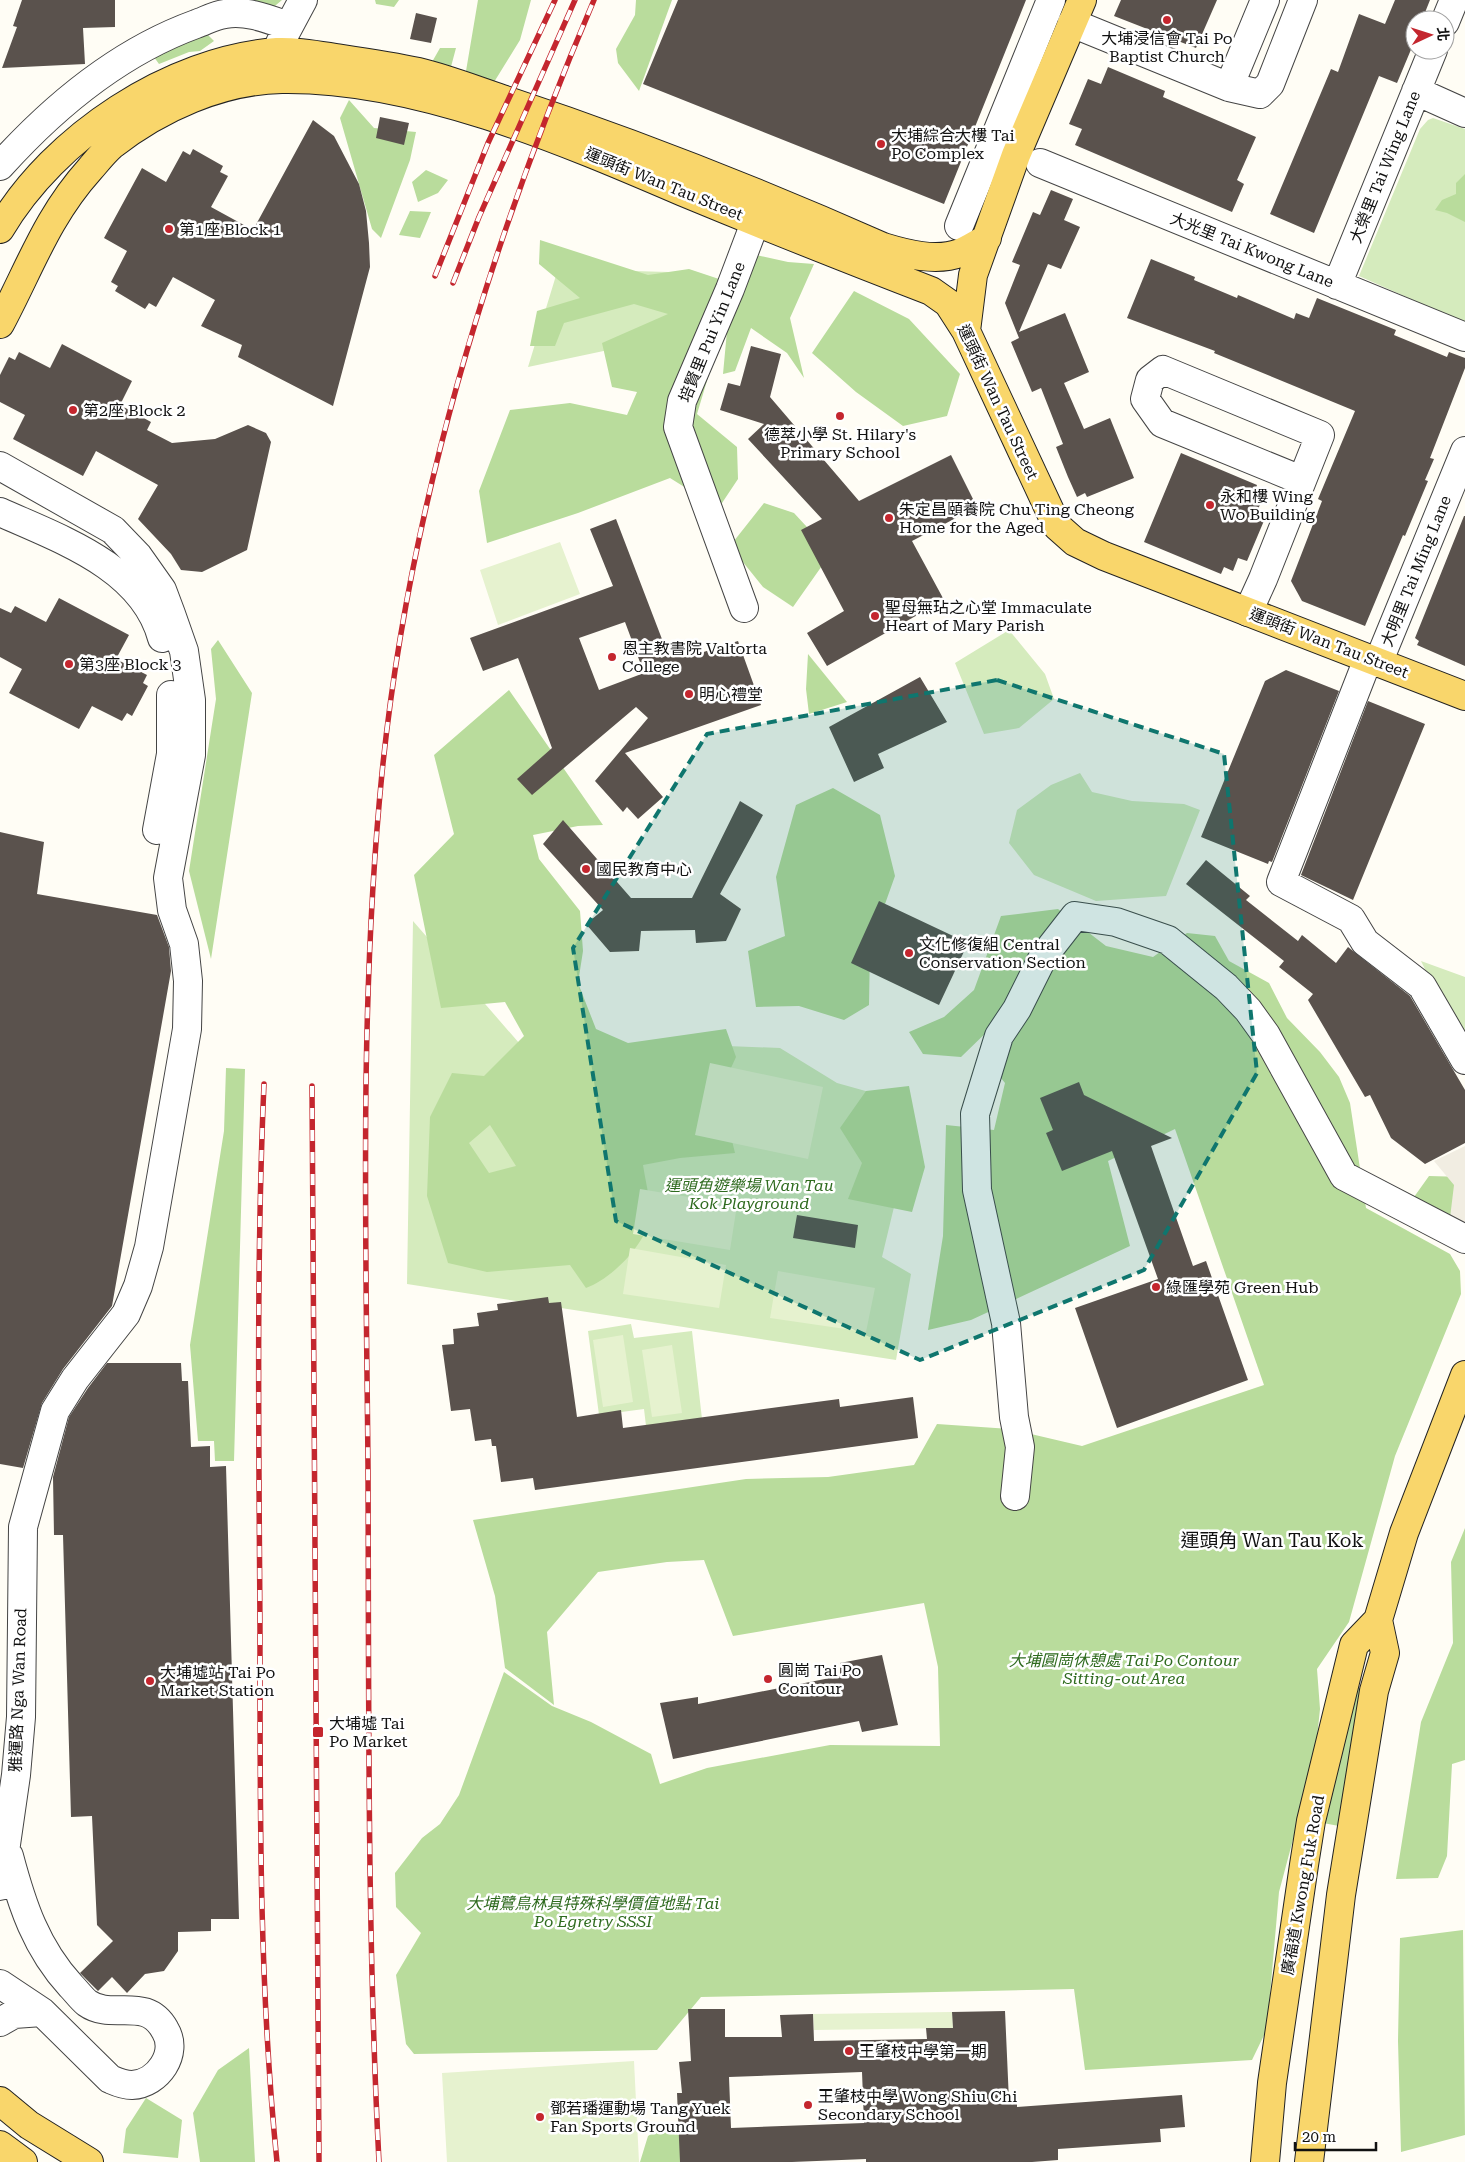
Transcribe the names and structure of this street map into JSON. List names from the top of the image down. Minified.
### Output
{"streets":{"main road":["運頭街 Wan Tau Street","廣福道 Kwong Fuk Road"],"street":["大榮里 Tai Wing Lane","大光里 Tai Kwong Lane","培賢里 Pui Yin Lane","大明里 Tai Ming Lane","雅運路 Nga Wan Road"]},"crossings":[["大榮里 Tai Wing Lane","大光里 Tai Kwong Lane"],["運頭街 Wan Tau Street","培賢里 Pui Yin Lane"],["運頭街 Wan Tau Street","大明里 Tai Ming Lane"]],"districts":["運頭角 Wan Tau Kok"],"parks":["運頭角遊樂場 Wan Tau Kok Playground","大埔圓崗休憩處 Tai Po Contour Sitting-out Area","大埔鷺鳥林具特殊科學價值地點 Tai Po Egretry SSSI"],"places":{"other":["大埔浸信會 Tai Po Baptist Church","大埔綜合大樓 Tai Po Complex","第1座 Block 1","第2座 Block 2","德萃小學 St. Hilary's Primary School","永和樓 Wing Wo Building","朱定昌頤養院 Chu Ting Cheong Home for the Aged","聖母無玷之心堂 Immaculate Heart of Mary Parish","恩主教書院 Valtorta College","第3座 Block 3","明心禮堂","國民教育中心","文化修復組 Central Conservation Section","綠匯學苑 Green Hub","圓崗 Tai Po Contour","大埔墟站 Tai Po Market Station","王肇枝中學第一期","王肇枝中學 Wong Shiu Chi Secondary School","鄧若璠運動場 Tang Yuek Fan Sports Ground"],"transit":["大埔墟 Tai Po Market"]},"scale_bar":"20 m","north":"right"}
